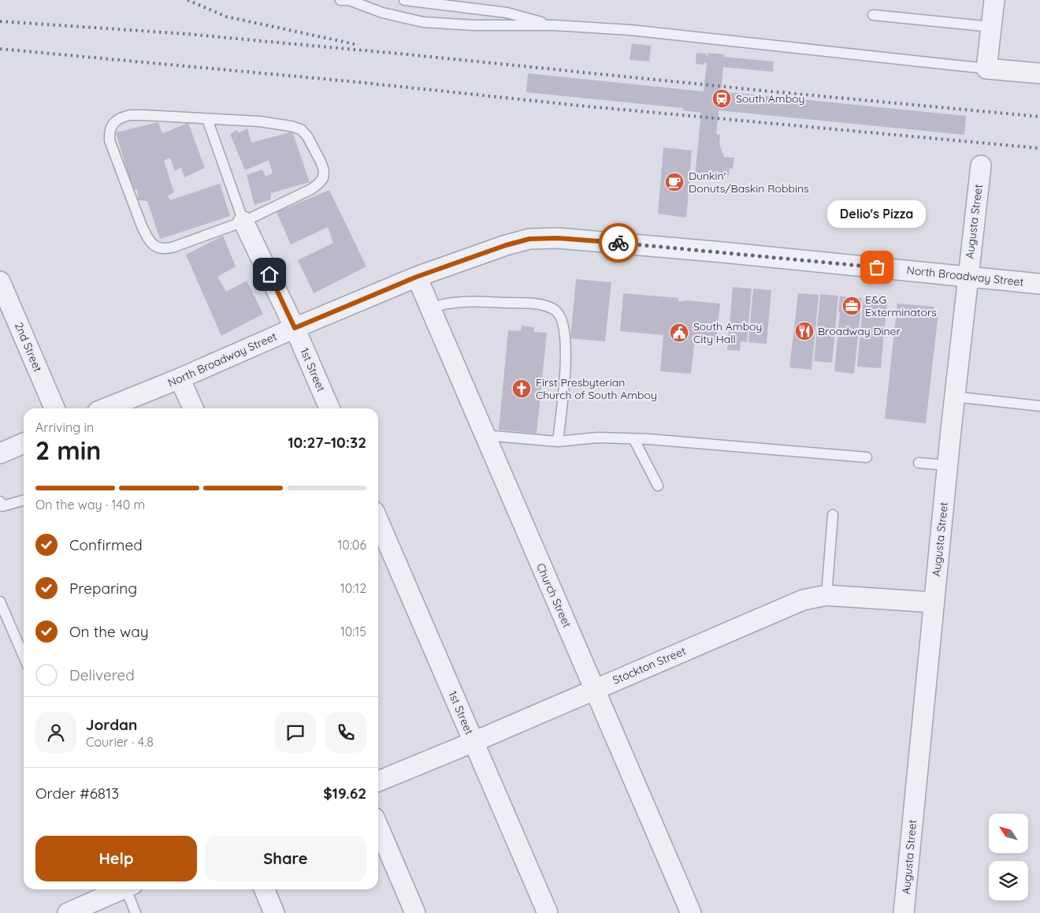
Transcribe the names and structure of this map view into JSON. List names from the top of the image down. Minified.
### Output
{"streets":{"street":["Augusta Street","North Broadway Street","2nd Street","1st Street","Church Street","Stockton Street"]},"crossings":[["Augusta Street","North Broadway Street"],["Augusta Street","Stockton Street"],["North Broadway Street","1st Street"],["North Broadway Street","Church Street"],["1st Street","Stockton Street"],["Church Street","Stockton Street"]],"places":{"station":["South Amboy"],"cafe":["Dunkin' Donuts/Baskin Robbins"],"other":["Delio's Pizza"],"office":["E&G Exterminators"],"restaurant":["Broadway Diner"],"public building":["South Amboy City Hall"],"church":["First Presbyterian Church of South Amboy"]},"north":"top left","page":{"bubble":"Delio's Pizza","heading":["2 min","Arriving in","10:27–10:32"],"panel":["Jordan","Courier · 4.8","Order #6813","$19.62"],"bar":"On the way · 140 m","list":[["Confirmed","10:06"],["Preparing","10:12"],["On the way","10:15"],"Delivered"],"buttons":["Help","Share"]}}
